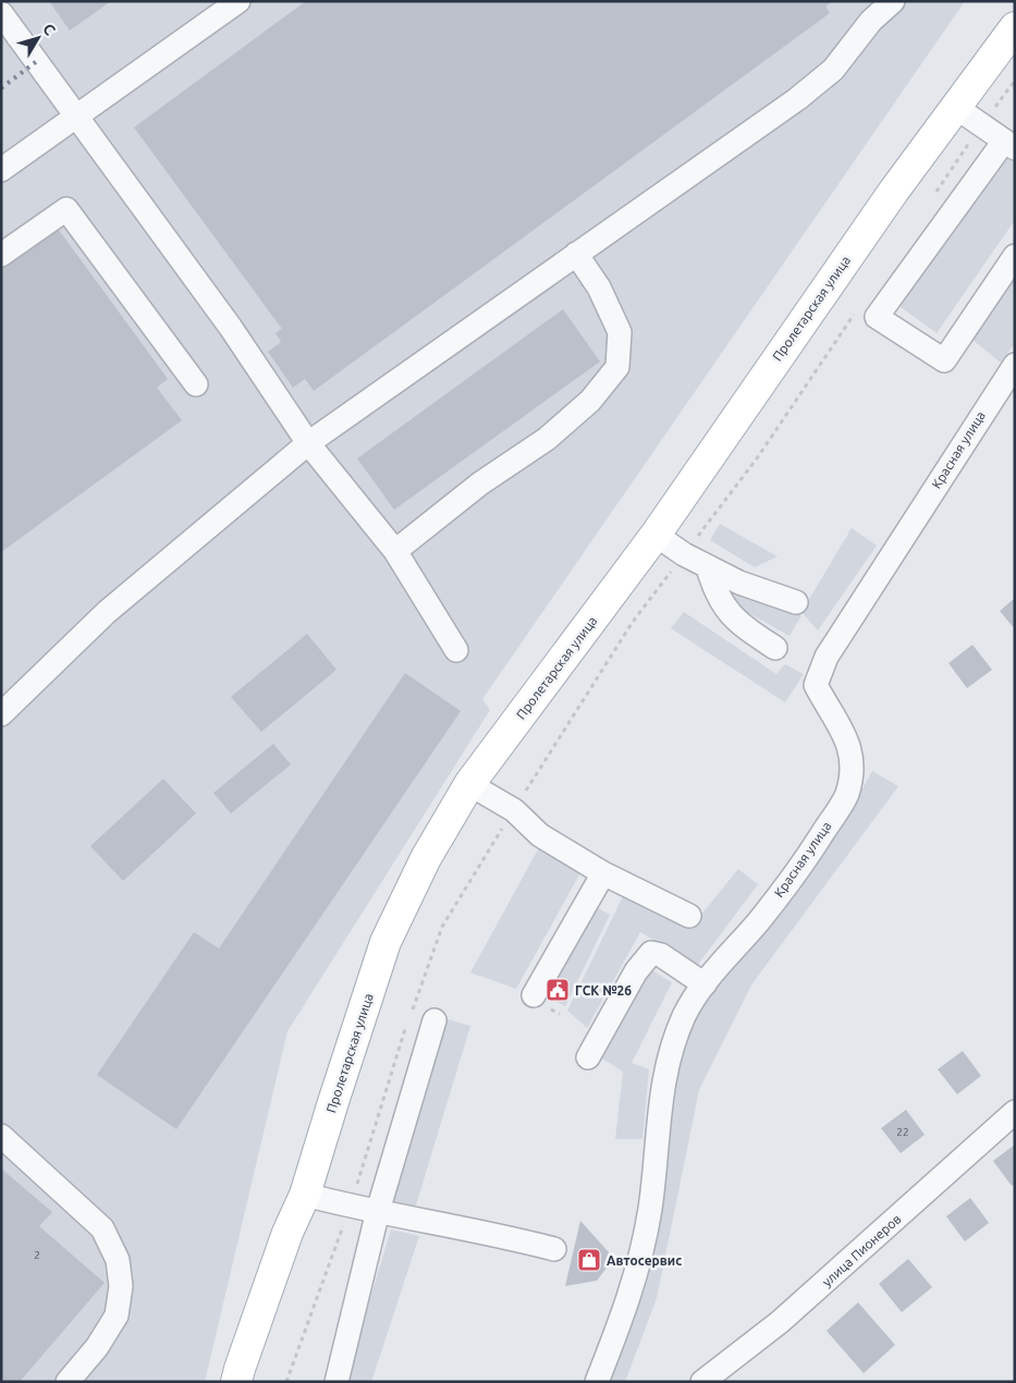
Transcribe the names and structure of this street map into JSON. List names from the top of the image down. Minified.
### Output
{"streets":{"main road":["Пролетарская улица"],"street":["Красная улица","улица Пионеров"]},"places":{"public building":["ГСК №26"],"shop":["Автосервис"]},"house_numbers":["22","2"],"north":"top right"}
